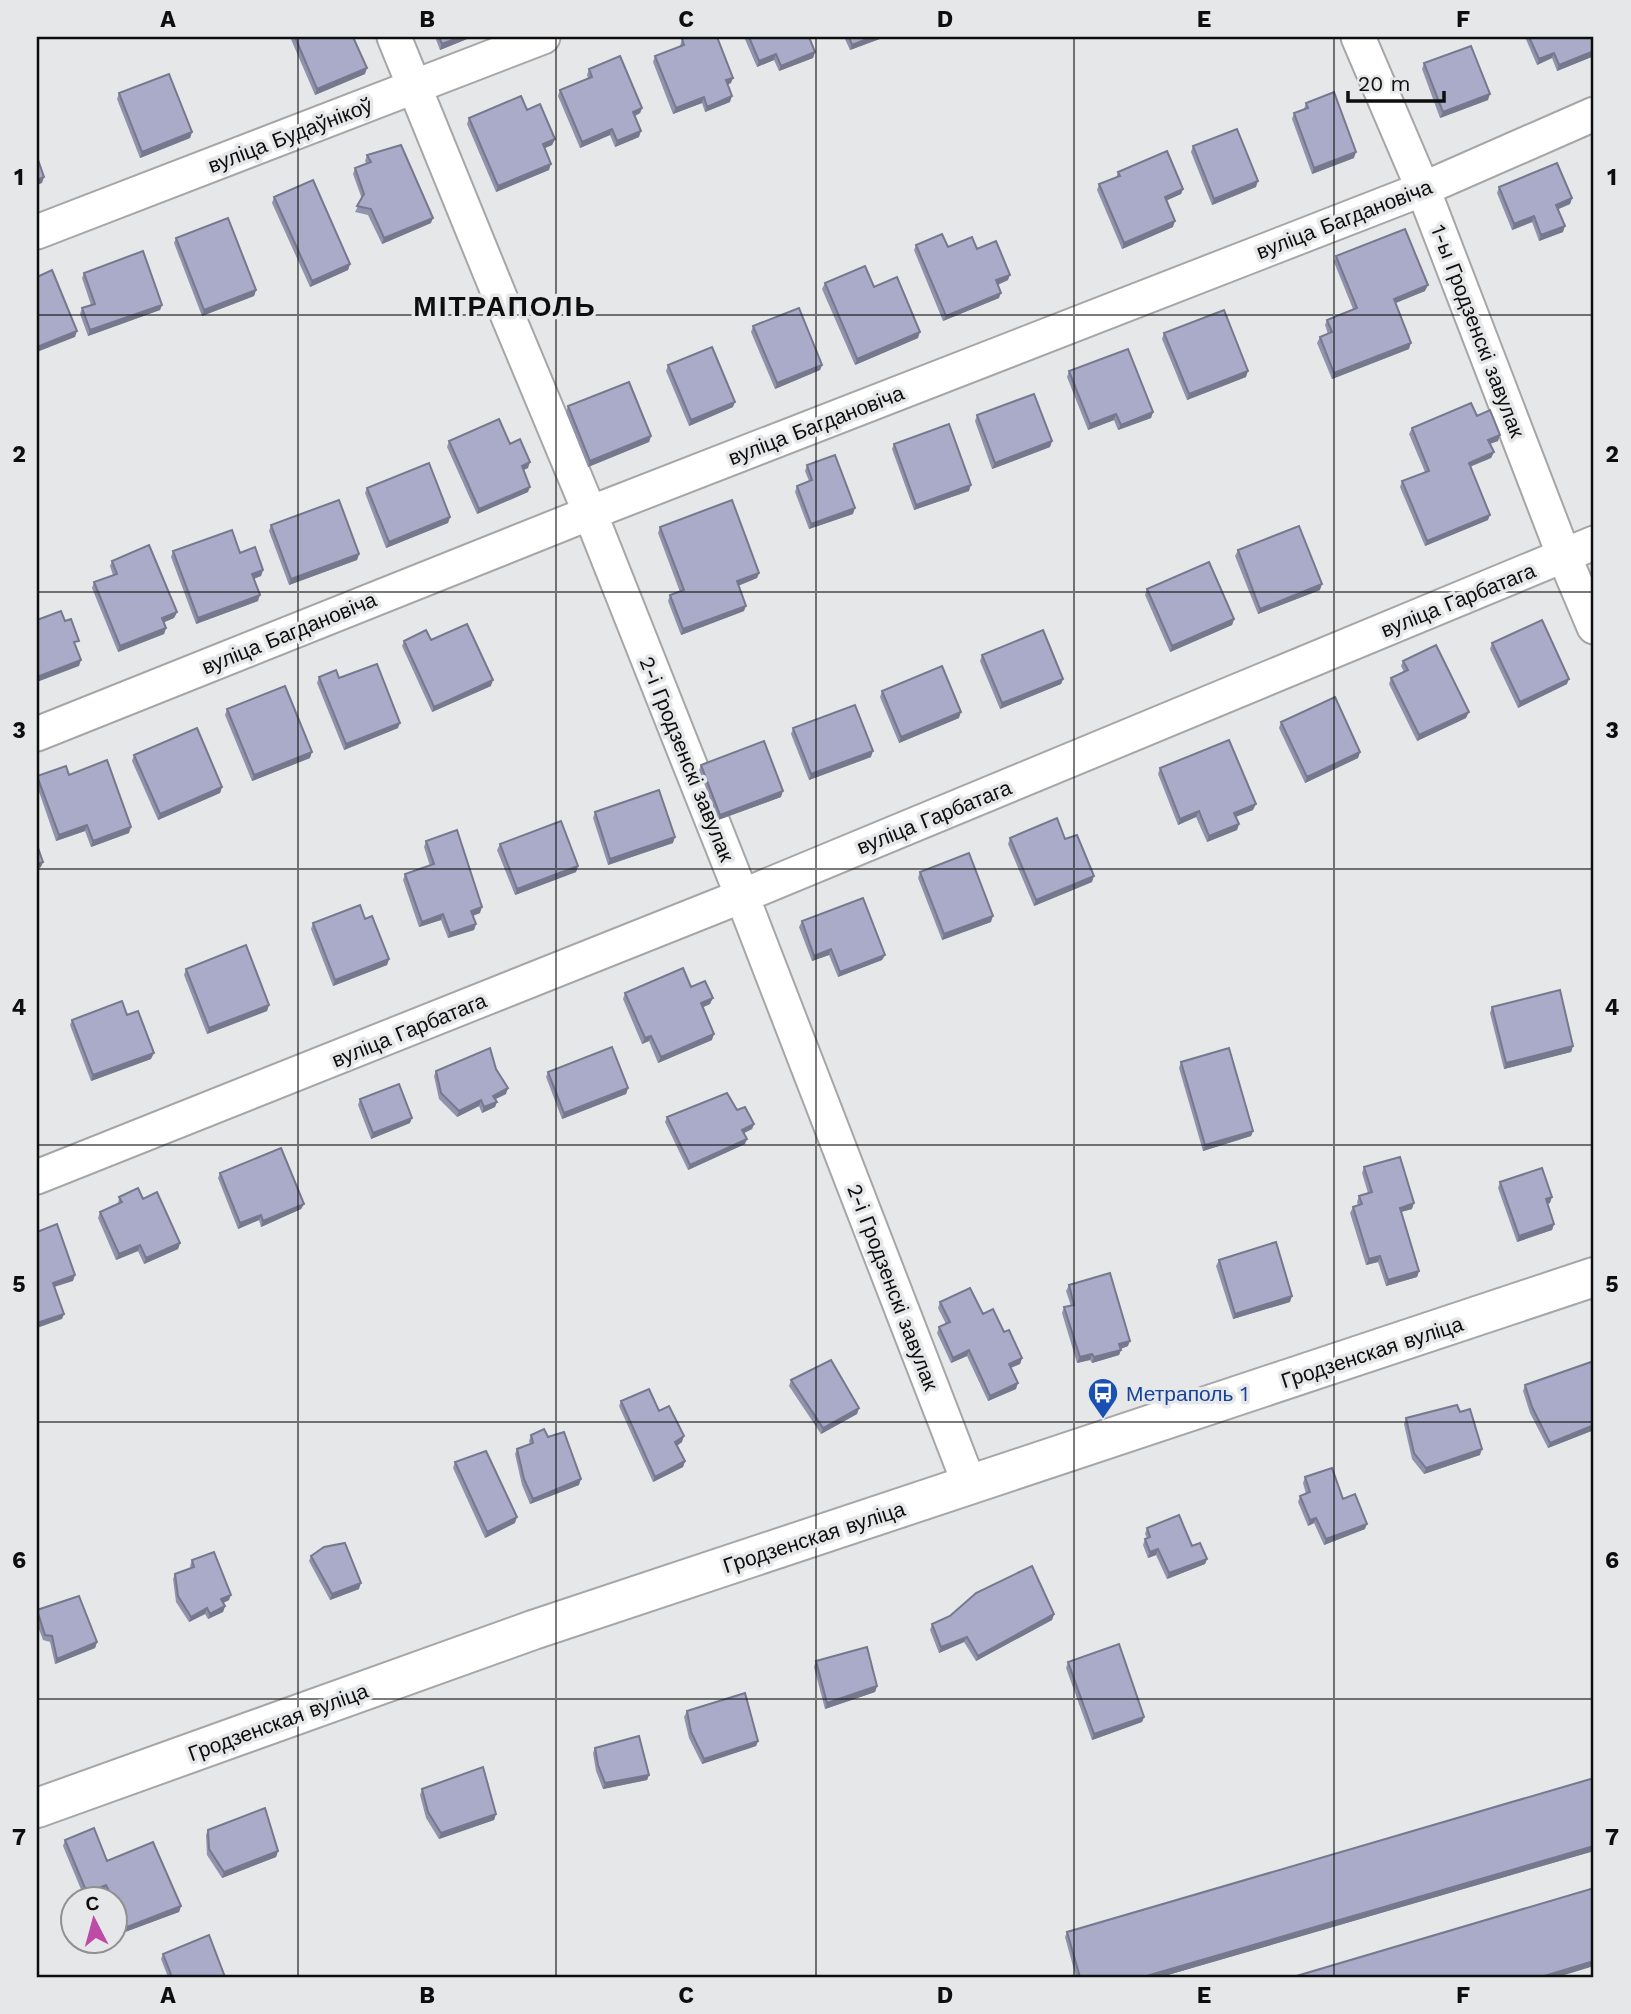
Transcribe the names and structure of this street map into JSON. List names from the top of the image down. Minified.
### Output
{"streets":{"street":["вуліца Будаўнікоў","вуліца Багдановіча","1-ы Гродзенскі завулак","вуліца Гарбатага","2-і Гродзенскі завулак","Гродзенская вуліца"]},"crossings":[["вуліца Будаўнікоў","2-і Гродзенскі завулак"],["вуліца Багдановіча","1-ы Гродзенскі завулак"],["вуліца Багдановіча","2-і Гродзенскі завулак"],["1-ы Гродзенскі завулак","вуліца Гарбатага"],["вуліца Гарбатага","2-і Гродзенскі завулак"],["2-і Гродзенскі завулак","Гродзенская вуліца"]],"districts":["МІТРАПОЛЬ"],"places":{"bus stop":["Метраполь 1"]},"scale_bar":"20 m","north":"top","grid":{"columns":["A","B","C","D","E","F"],"rows":["1","2","3","4","5","6","7"]}}
